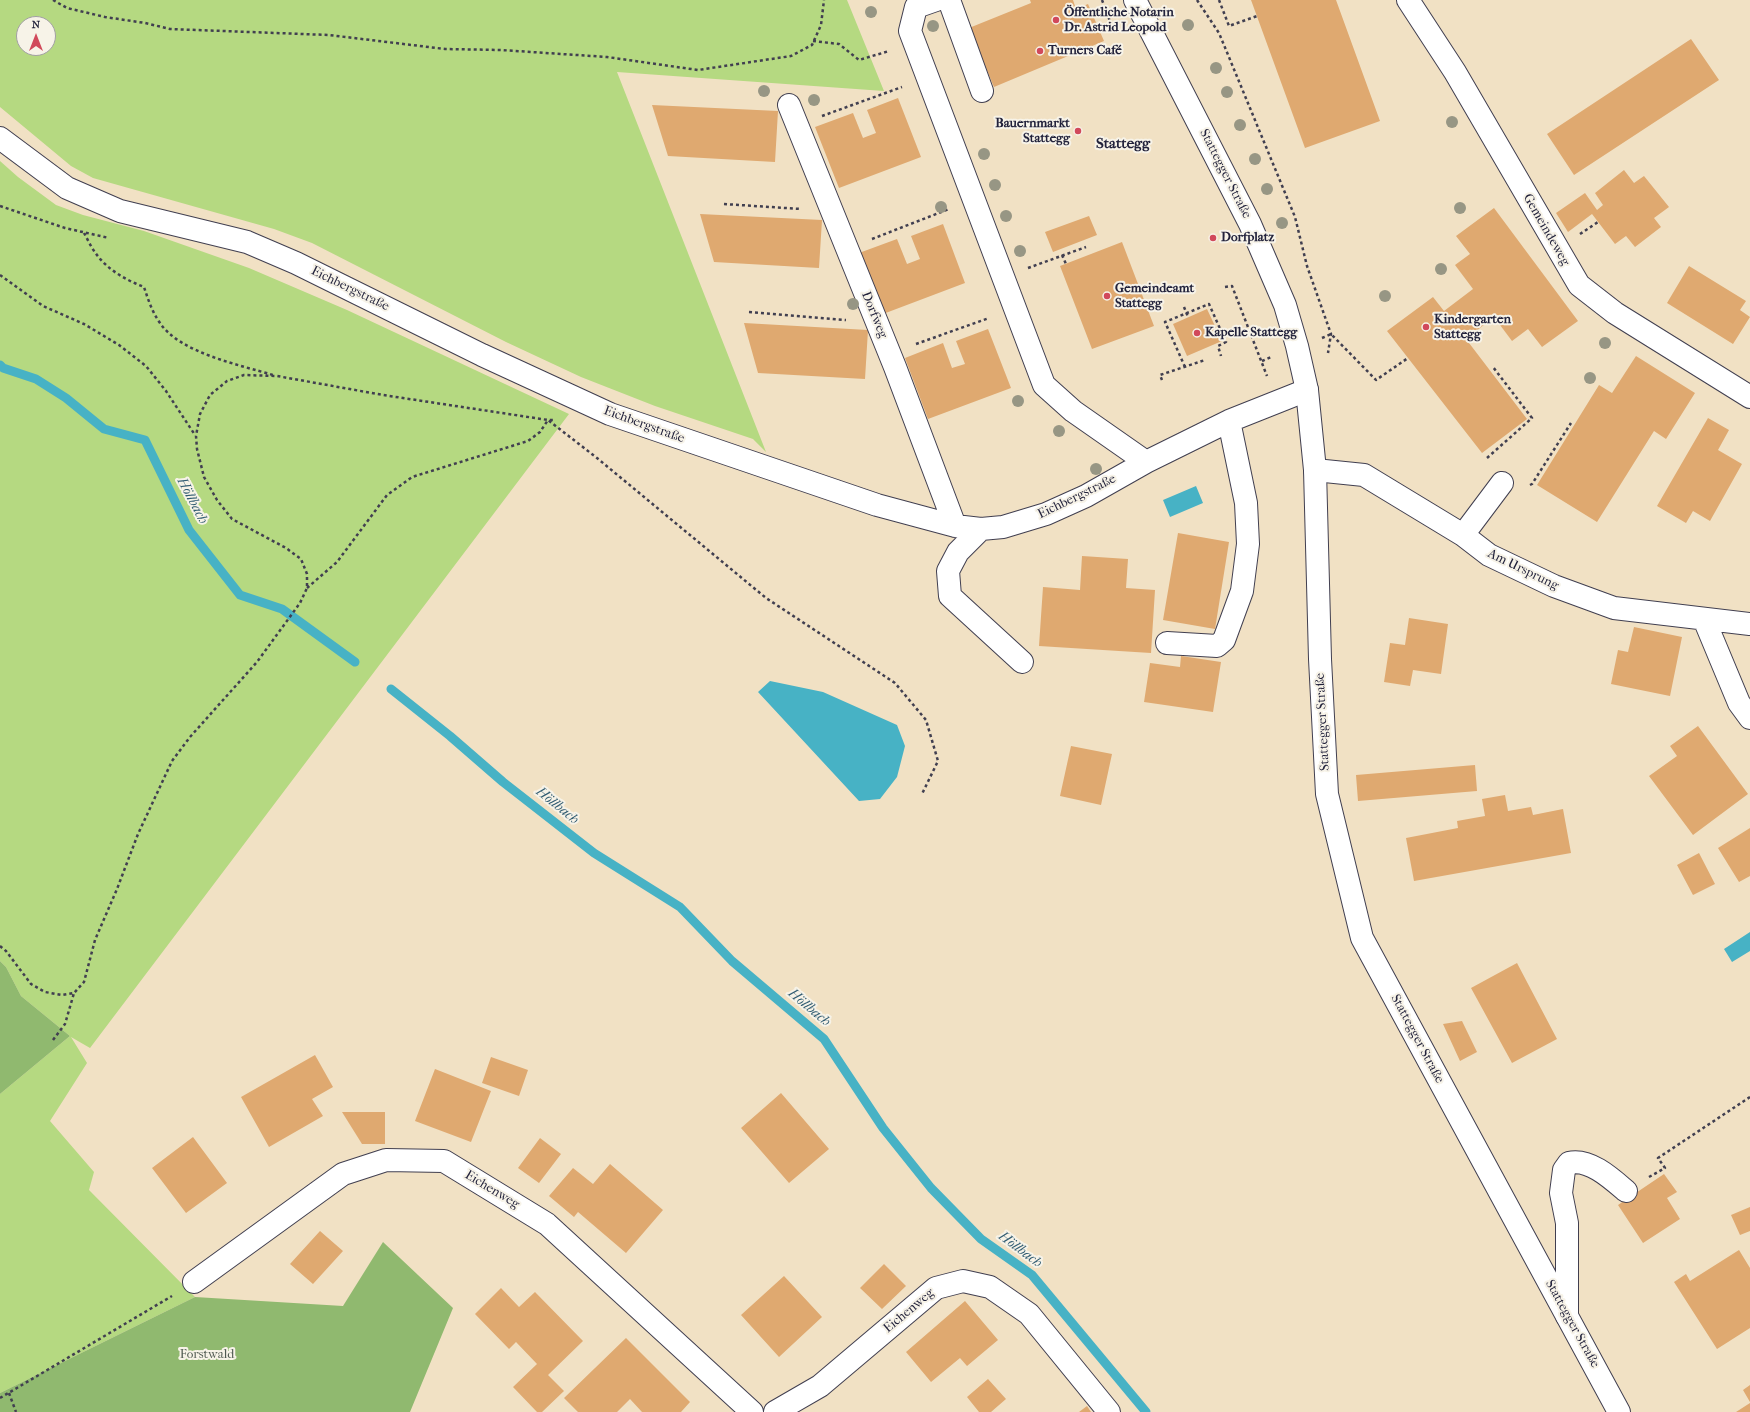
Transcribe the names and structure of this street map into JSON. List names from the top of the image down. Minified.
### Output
{"streets":{"street":["Stattegger Straße","Gemeindeweg","Eichbergstraße","Dorfweg","Am Ursprung","Eichenweg"]},"crossings":[["Stattegger Straße","Eichbergstraße"],["Stattegger Straße","Am Ursprung"],["Eichbergstraße","Dorfweg"]],"districts":["Stattegg"],"water":["Höllbach"],"parks":["Forstwald"],"places":["Öffentliche Notarin Dr. Astrid Leopold","Turners Café","Bauernmarkt Stattegg","Dorfplatz","Gemeindeamt Stattegg","Kindergarten Stattegg","Kapelle Stattegg"],"north":"top"}
